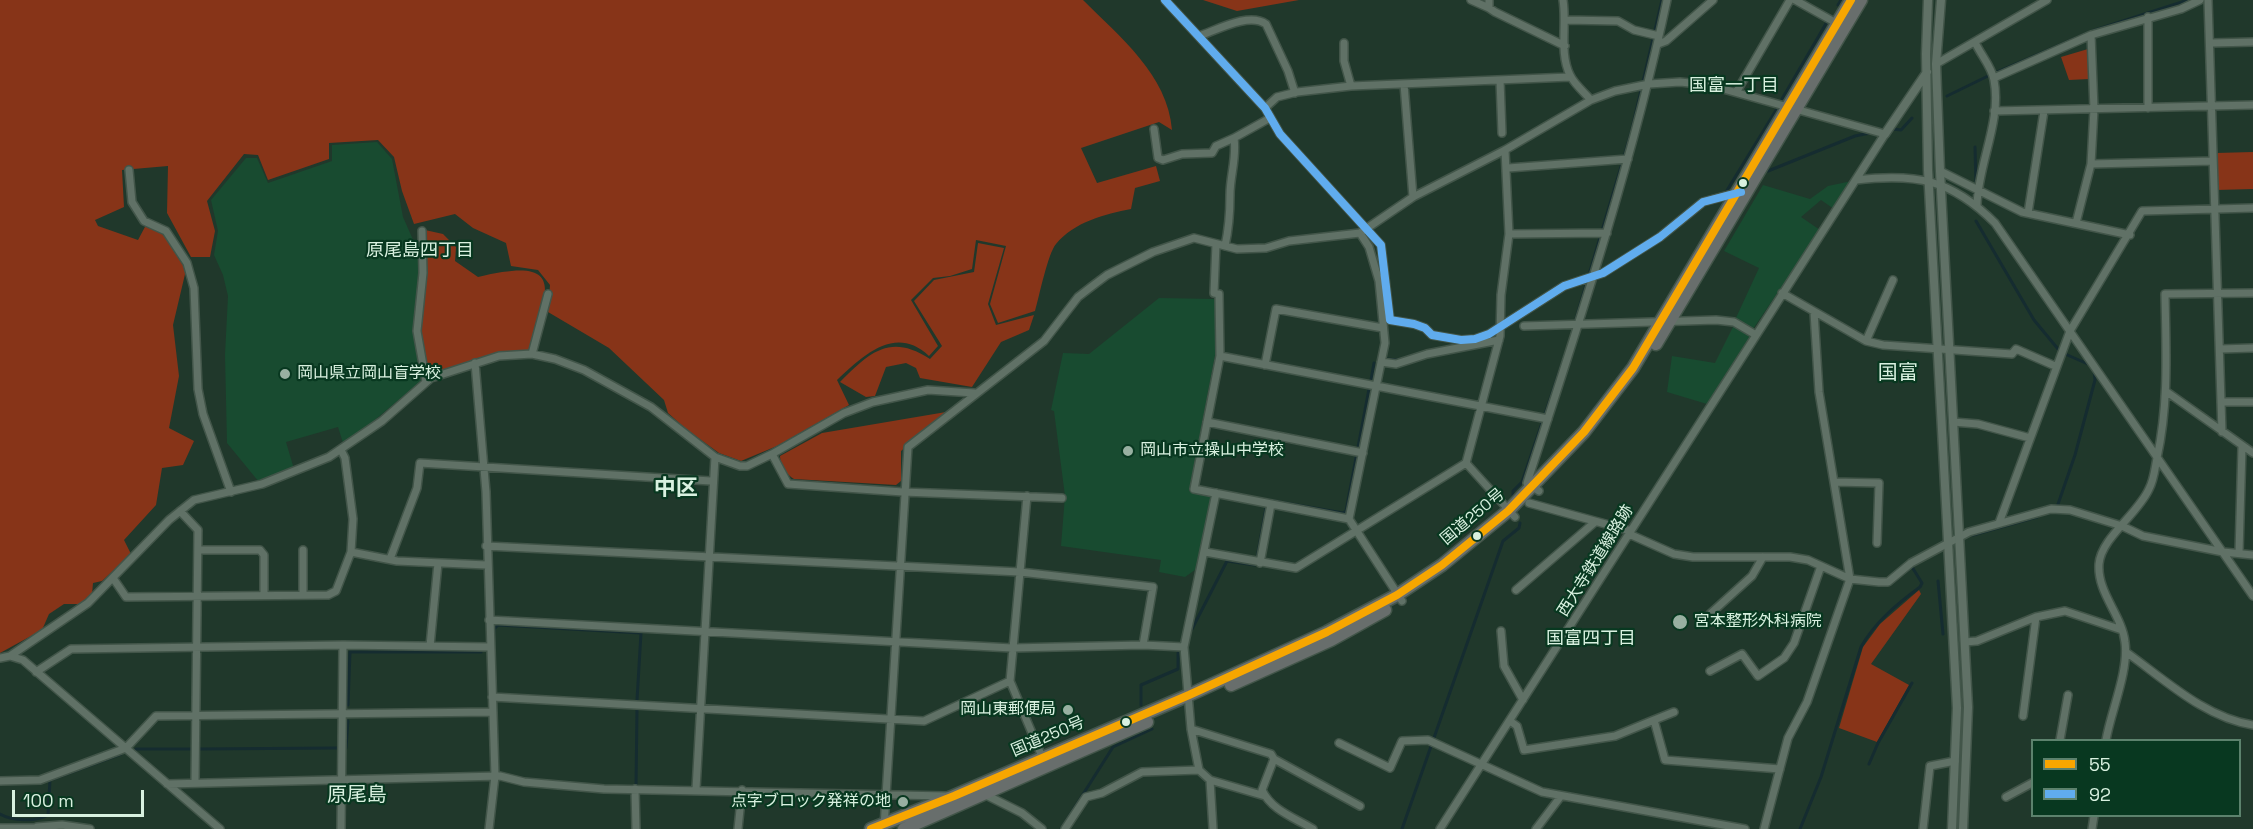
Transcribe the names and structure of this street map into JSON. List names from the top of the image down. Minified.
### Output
{"streets":{"highway":["国道250号"],"street":["西大寺鉄道線路跡"]},"districts":["国富一丁目","原尾島四丁目","国富","中区","国富四丁目","原尾島"],"places":["岡山県立岡山盲学校","岡山市立操山中学校","宮本整形外科病院","岡山東郵便局","点字ブロック発祥の地"],"lines":["transit line 55","transit line 92"],"legend":["55","92"],"scale_bar":"100 m"}
